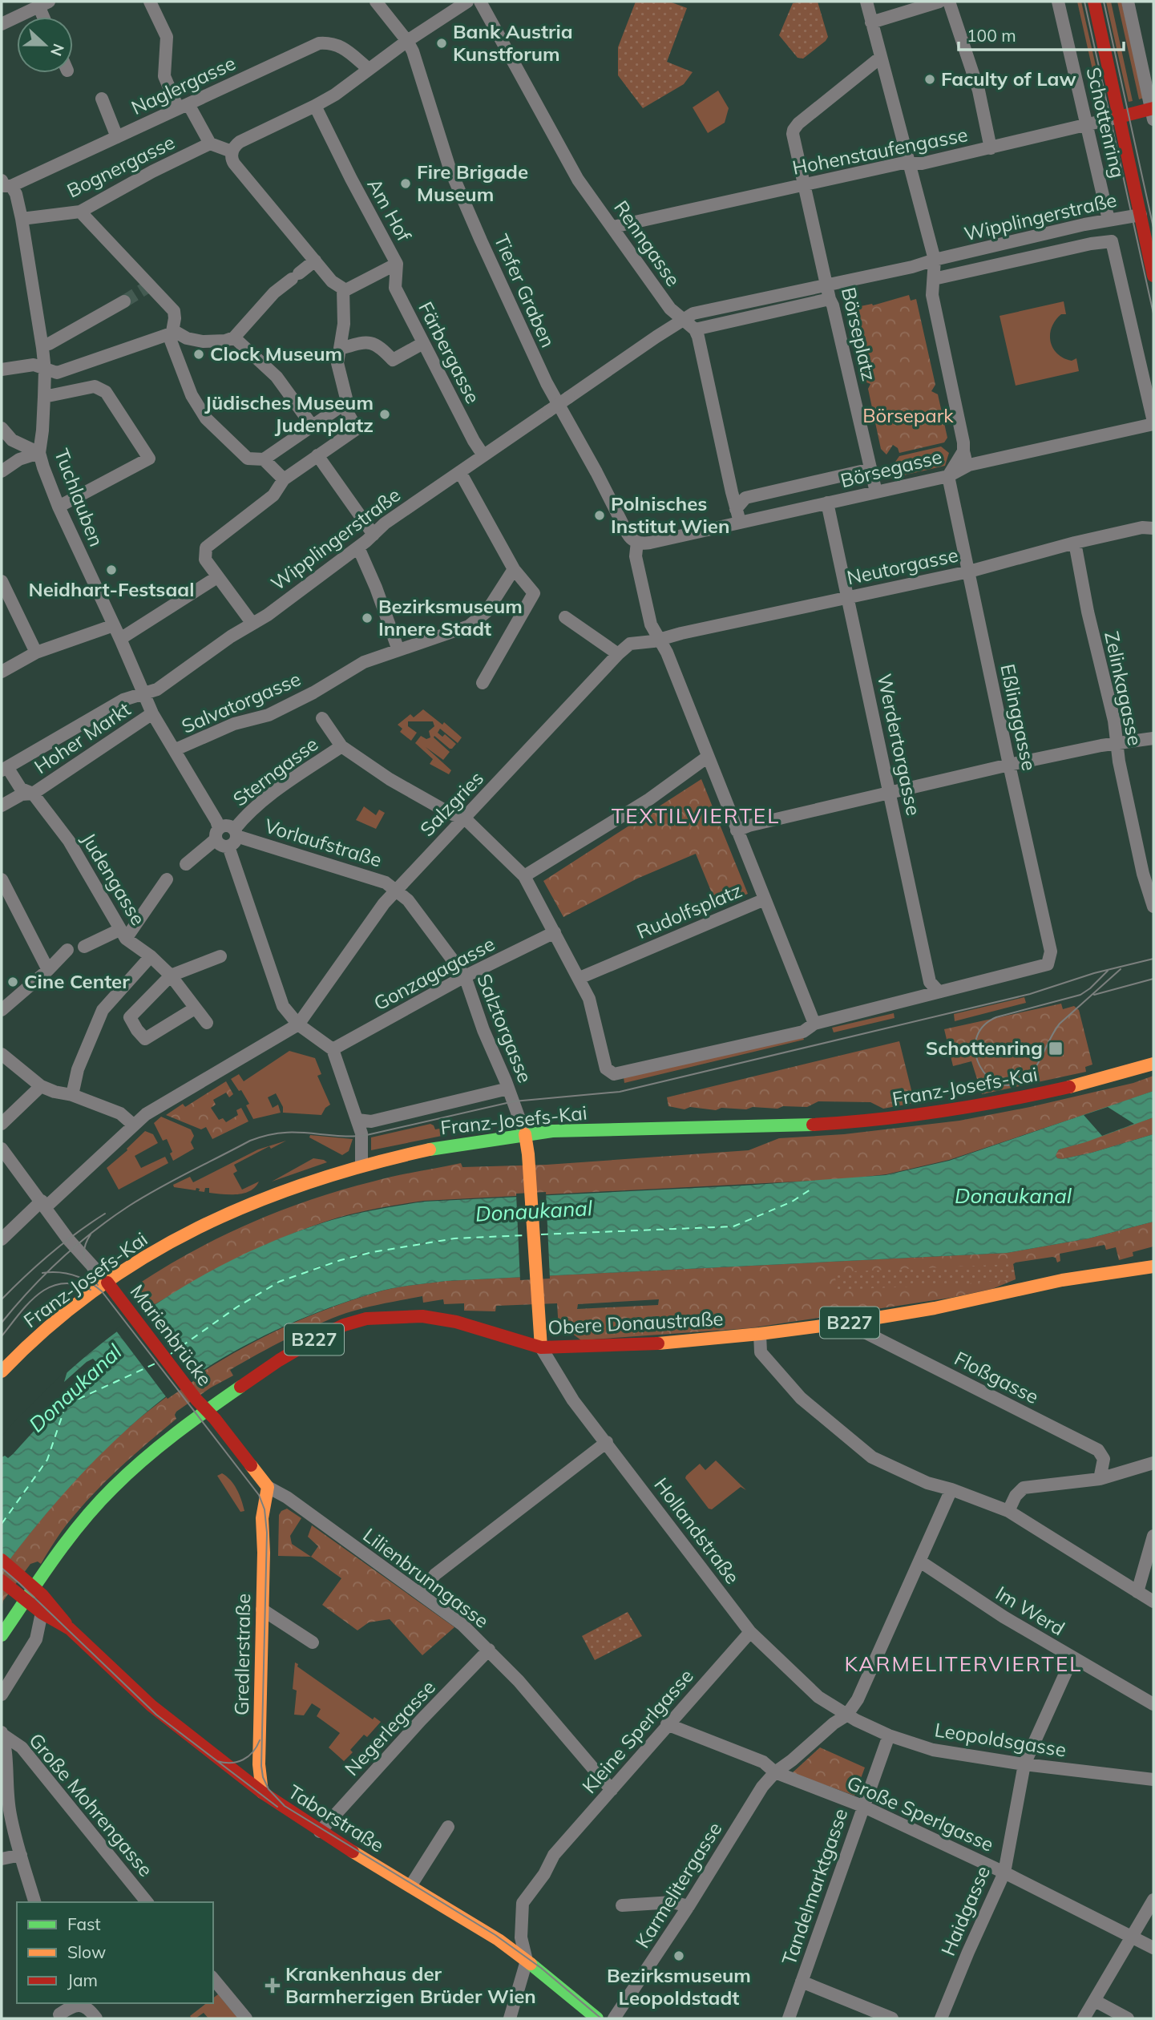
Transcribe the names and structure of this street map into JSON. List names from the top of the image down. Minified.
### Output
{"streets":{"main road":["Schottenring","Hohenstaufengasse","Franz-Josefs-Kai","B227","Obere Donaustraße","Marienbrücke","Lilienbrunngasse","Gredlerstraße","Taborstraße"],"street":["Naglergasse","Bognergasse","Am Hof","Wipplingerstraße","Renngasse","Tiefer Graben","Börseplatz","Färbergasse","Börsegasse","Tuchlauben","Neutorgasse","Zelinkagasse","Salvatorgasse","Eßlinggasse","Hoher Markt","Werdertorgasse","Sterngasse","Salzgries","Vorlaufstraße","Judengasse","Rudolfsplatz","Gonzagagasse","Salztorgasse","Floßgasse","Hollandstraße","Im Werd","Negerlegasse","Kleine Sperlgasse","Leopoldsgasse","Große Mohrengasse","Große Sperlgasse","Karmelitergasse","Tandelmarktgasse","Haidgasse"]},"crossings":[["Naglergasse","Tuchlauben"],["Schottenring","Hohenstaufengasse"],["Schottenring","Wipplingerstraße"],["Hohenstaufengasse","Renngasse"],["Bognergasse","Tuchlauben"],["Am Hof","Färbergasse"],["Wipplingerstraße","Renngasse"],["Wipplingerstraße","Börseplatz"],["Wipplingerstraße","Färbergasse"],["Wipplingerstraße","Börsegasse"],["Wipplingerstraße","Tuchlauben"],["Wipplingerstraße","Hoher Markt"],["Tiefer Graben","Börsegasse"],["Tiefer Graben","Rudolfsplatz"],["Börseplatz","Börsegasse"],["Börsegasse","Eßlinggasse"],["Börsegasse","Werdertorgasse"],["Börsegasse","Rudolfsplatz"],["Tuchlauben","Salvatorgasse"],["Tuchlauben","Hoher Markt"],["Neutorgasse","Zelinkagasse"],["Neutorgasse","Eßlinggasse"],["Neutorgasse","Werdertorgasse"],["Neutorgasse","Salzgries"],["Neutorgasse","Rudolfsplatz"],["Eßlinggasse","Werdertorgasse"],["Hoher Markt","Judengasse"],["Sterngasse","Vorlaufstraße"],["Salzgries","Vorlaufstraße"],["Salzgries","Rudolfsplatz"],["Salzgries","Salztorgasse"],["Vorlaufstraße","Salztorgasse"],["Gonzagagasse","Salztorgasse"],["Salztorgasse","Franz-Josefs-Kai"],["Franz-Josefs-Kai","Marienbrücke"],["B227","Obere Donaustraße"],["B227","Taborstraße"],["Obere Donaustraße","Marienbrücke"],["Obere Donaustraße","Floßgasse"],["Obere Donaustraße","Hollandstraße"],["Obere Donaustraße","Lilienbrunngasse"],["Obere Donaustraße","Taborstraße"],["Marienbrücke","Lilienbrunngasse"],["Hollandstraße","Kleine Sperlgasse"],["Hollandstraße","Leopoldsgasse"],["Hollandstraße","Karmelitergasse"],["Lilienbrunngasse","Gredlerstraße"],["Lilienbrunngasse","Negerlegasse"],["Lilienbrunngasse","Kleine Sperlgasse"],["Im Werd","Haidgasse"],["Gredlerstraße","Taborstraße"],["Negerlegasse","Taborstraße"],["Kleine Sperlgasse","Große Sperlgasse"],["Kleine Sperlgasse","Taborstraße"],["Leopoldsgasse","Karmelitergasse"],["Leopoldsgasse","Tandelmarktgasse"],["Leopoldsgasse","Haidgasse"],["Große Sperlgasse","Karmelitergasse"],["Große Sperlgasse","Tandelmarktgasse"],["Große Sperlgasse","Haidgasse"]],"districts":["TEXTILVIERTEL","KARMELITERVIERTEL"],"water":["Donaukanal"],"parks":["Börsepark"],"places":{"other":["Bank Austria Kunstforum","Faculty of Law","Fire Brigade Museum","Clock Museum","Jüdisches Museum Judenplatz","Polnisches Institut Wien","Neidhart-Festsaal","Bezirksmuseum Innere Stadt","Cine Center","Bezirksmuseum Leopoldstadt"],"transit":["Schottenring"],"health":["Krankenhaus der Barmherzigen Brüder Wien"]},"legend":["Fast","Slow","Jam"],"scale_bar":"100 m","north":"right"}
